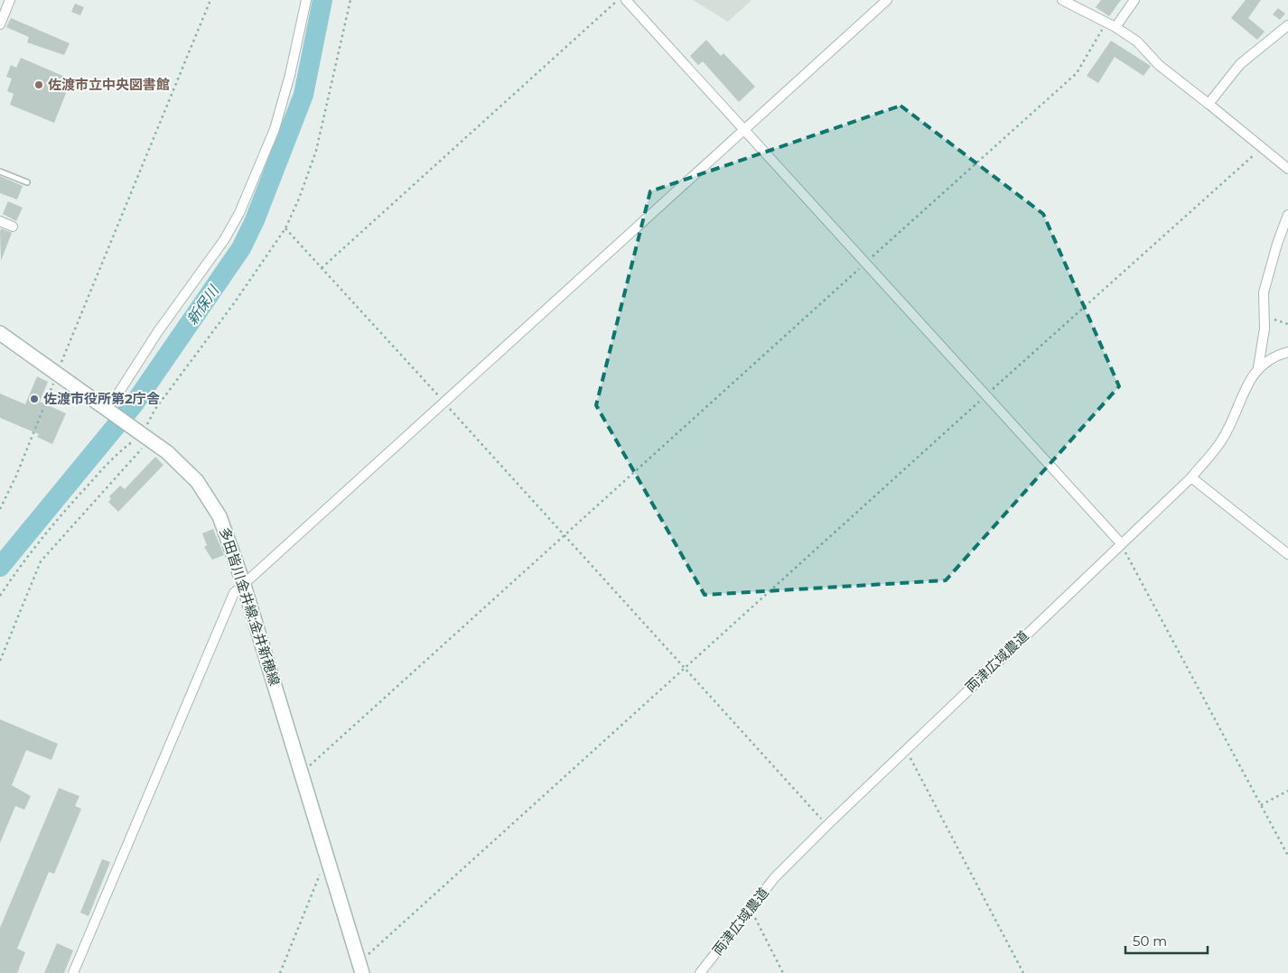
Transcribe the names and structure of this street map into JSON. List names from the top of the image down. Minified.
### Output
{"streets":{"main road":["多田皆川金井線;金井新穂線"],"street":["両津広域農道"]},"water":["新保川"],"places":["佐渡市立中央図書館","佐渡市役所第2庁舎"],"scale_bar":"50 m"}
